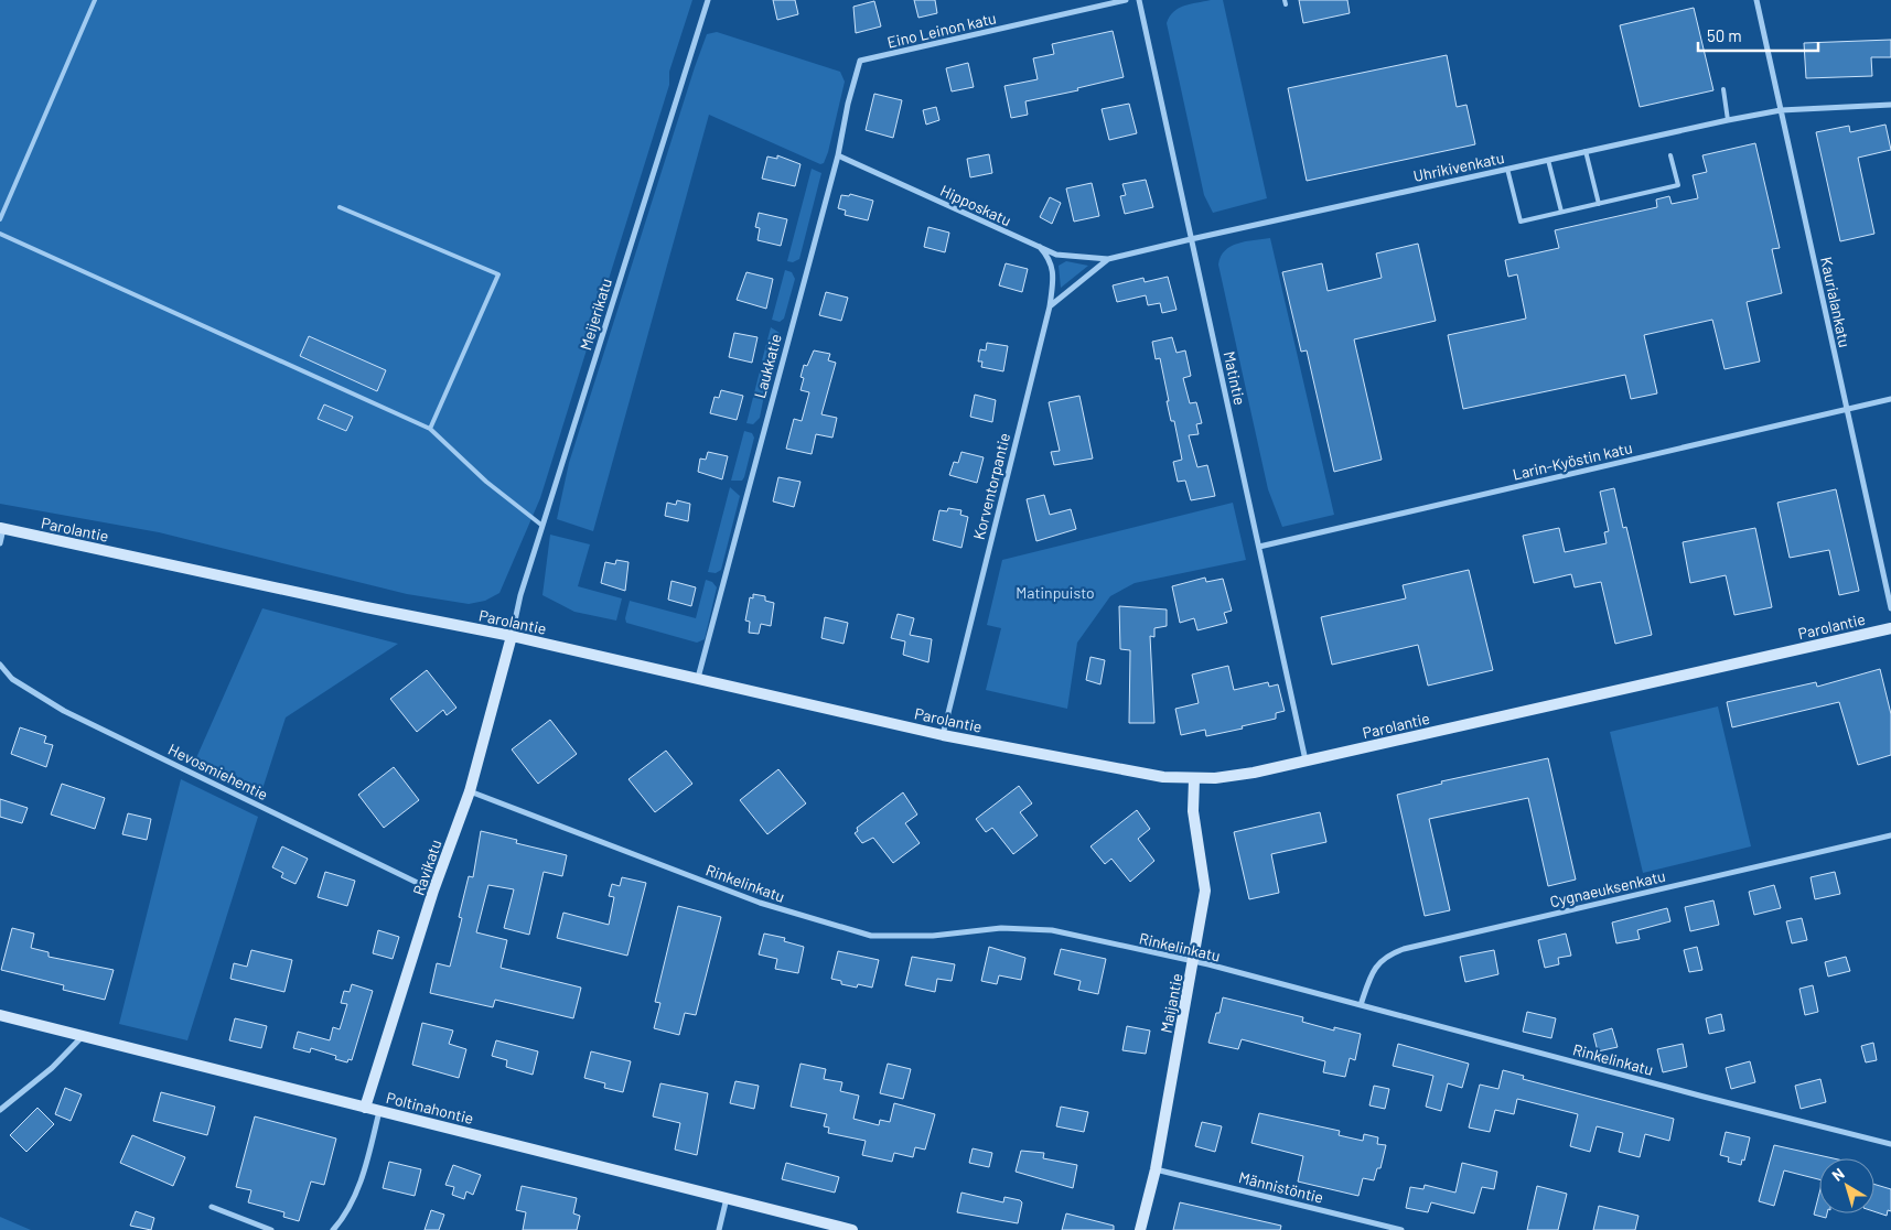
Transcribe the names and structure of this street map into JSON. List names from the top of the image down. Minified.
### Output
{"streets":{"main road":["Parolantie","Ravikatu","Maijantie","Poltinahontie"],"street":["Eino Leinon katu","Uhrikivenkatu","Hipposkatu","Kaurialankatu","Meijerikatu","Laukkatie","Matintie","Larin-Kyöstin katu","Korventorpantie","Hevosmiehentie","Rinkelinkatu","Cygnaeuksenkatu","Männistöntie"]},"crossings":[["Eino Leinon katu","Laukkatie"],["Uhrikivenkatu","Hipposkatu"],["Uhrikivenkatu","Kaurialankatu"],["Uhrikivenkatu","Matintie"],["Uhrikivenkatu","Korventorpantie"],["Hipposkatu","Laukkatie"],["Hipposkatu","Korventorpantie"],["Kaurialankatu","Larin-Kyöstin katu"],["Meijerikatu","Parolantie"],["Meijerikatu","Ravikatu"],["Laukkatie","Parolantie"],["Matintie","Larin-Kyöstin katu"],["Matintie","Parolantie"],["Korventorpantie","Parolantie"],["Parolantie","Ravikatu"],["Parolantie","Maijantie"],["Hevosmiehentie","Ravikatu"],["Ravikatu","Rinkelinkatu"],["Ravikatu","Poltinahontie"],["Rinkelinkatu","Cygnaeuksenkatu"],["Rinkelinkatu","Maijantie"],["Maijantie","Männistöntie"]],"parks":["Matinpuisto"],"scale_bar":"50 m","north":"top left"}
